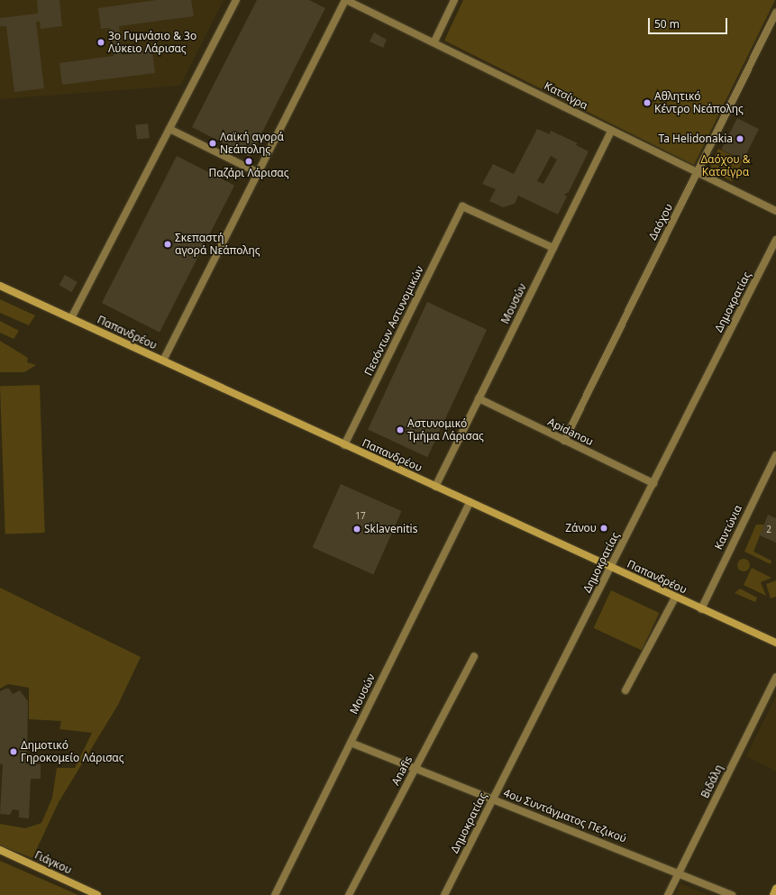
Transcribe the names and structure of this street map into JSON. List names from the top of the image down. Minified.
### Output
{"streets":{"street":["Κατσίγρα","Δαόχου","Δημοκρατίας","Μουσών","Πεσόντων Αστυνομικών","Παπανδρέου","Apidanou","Καντώνια","Anafis","Βιδάλη","4ου Συντάγματος Πεζικού","Γιάγκου"]},"crossings":[["Κατσίγρα","Δαόχου"],["Κατσίγρα","Μουσών"],["Δαόχου","Apidanou"],["Δημοκρατίας","Παπανδρέου"],["Δημοκρατίας","Apidanou"],["Δημοκρατίας","4ου Συντάγματος Πεζικού"],["Μουσών","Πεσόντων Αστυνομικών"],["Μουσών","Παπανδρέου"],["Μουσών","Apidanou"],["Μουσών","4ου Συντάγματος Πεζικού"],["Πεσόντων Αστυνομικών","Παπανδρέου"],["Παπανδρέου","Καντώνια"],["Anafis","4ου Συντάγματος Πεζικού"],["Βιδάλη","4ου Συντάγματος Πεζικού"]],"parks":["Δαόχου & Κατσίγρα"],"places":["3ο Γυμνάσιο & 3ο Λύκειο Λάρισας","Αθλητικό Κέντρο Νεάπολης","Ta Helidonakia","Λαϊκή αγορά Νεάπολης","Παζάρι Λάρισας","Σκεπαστή αγορά Νεάπολης","Αστυνομικό Τμήμα Λάρισας","Ζάνου","Sklavenitis","Δημοτικό Γηροκομείο Λάρισας"],"house_numbers":["17","2"],"scale_bar":"50 m"}
